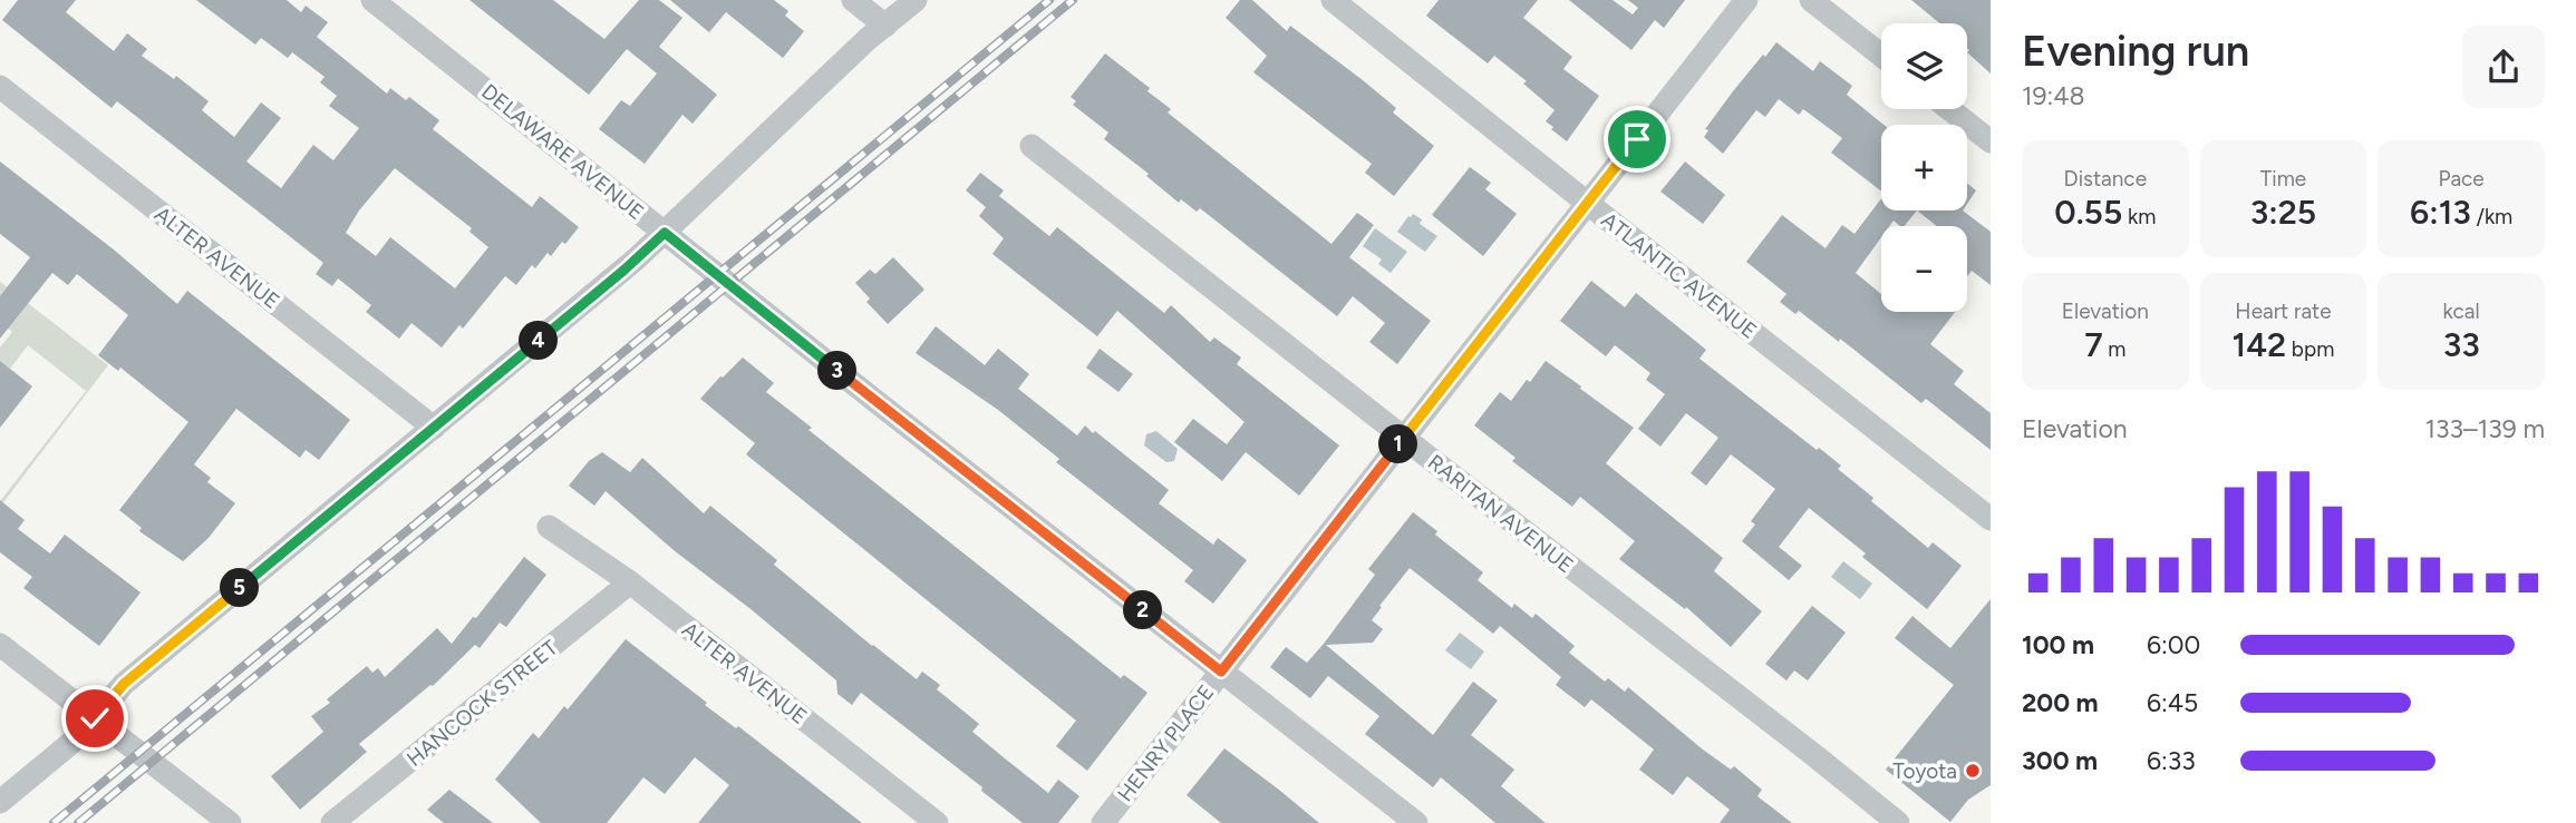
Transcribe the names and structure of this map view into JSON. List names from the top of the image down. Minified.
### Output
{"streets":{"street":["DELAWARE AVENUE","ALTER AVENUE","ATLANTIC AVENUE","RARITAN AVENUE","HANCOCK STREET","HENRY PLACE"]},"crossings":[["DELAWARE AVENUE","HENRY PLACE"],["ALTER AVENUE","HANCOCK STREET"],["ATLANTIC AVENUE","HENRY PLACE"],["RARITAN AVENUE","HENRY PLACE"]],"places":["Toyota"],"page":{"heading":["Evening run","19:48"],"map_buttons":["+","−"],"stats":[["Distance","0.55 km"],["Time","3:25"],["Pace","6:13 /km"],["Elevation","7 m"],["Heart rate","142 bpm"],["kcal","33"]],"pins":["4","3","1","5","2"],"chart":["Elevation","133–139 m"],"list":[{"name":"100 m","note":"6:00"},{"name":"200 m","note":"6:45"},{"name":"300 m","note":"6:33"}]}}
